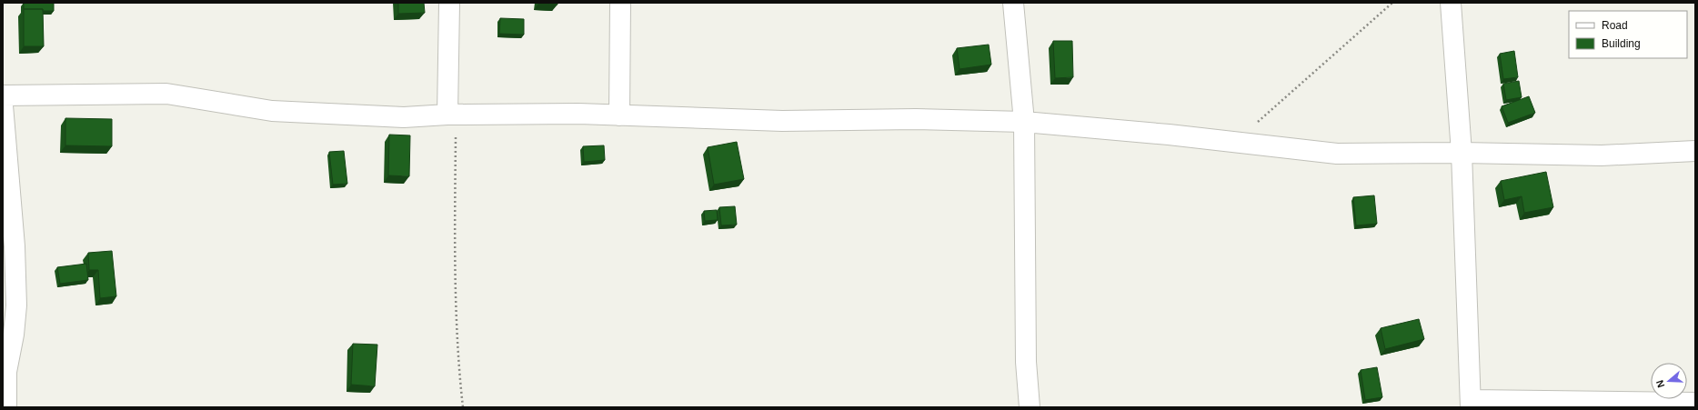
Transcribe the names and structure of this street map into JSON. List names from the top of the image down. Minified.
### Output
{"legend":["Road","Building"],"north":"left"}
